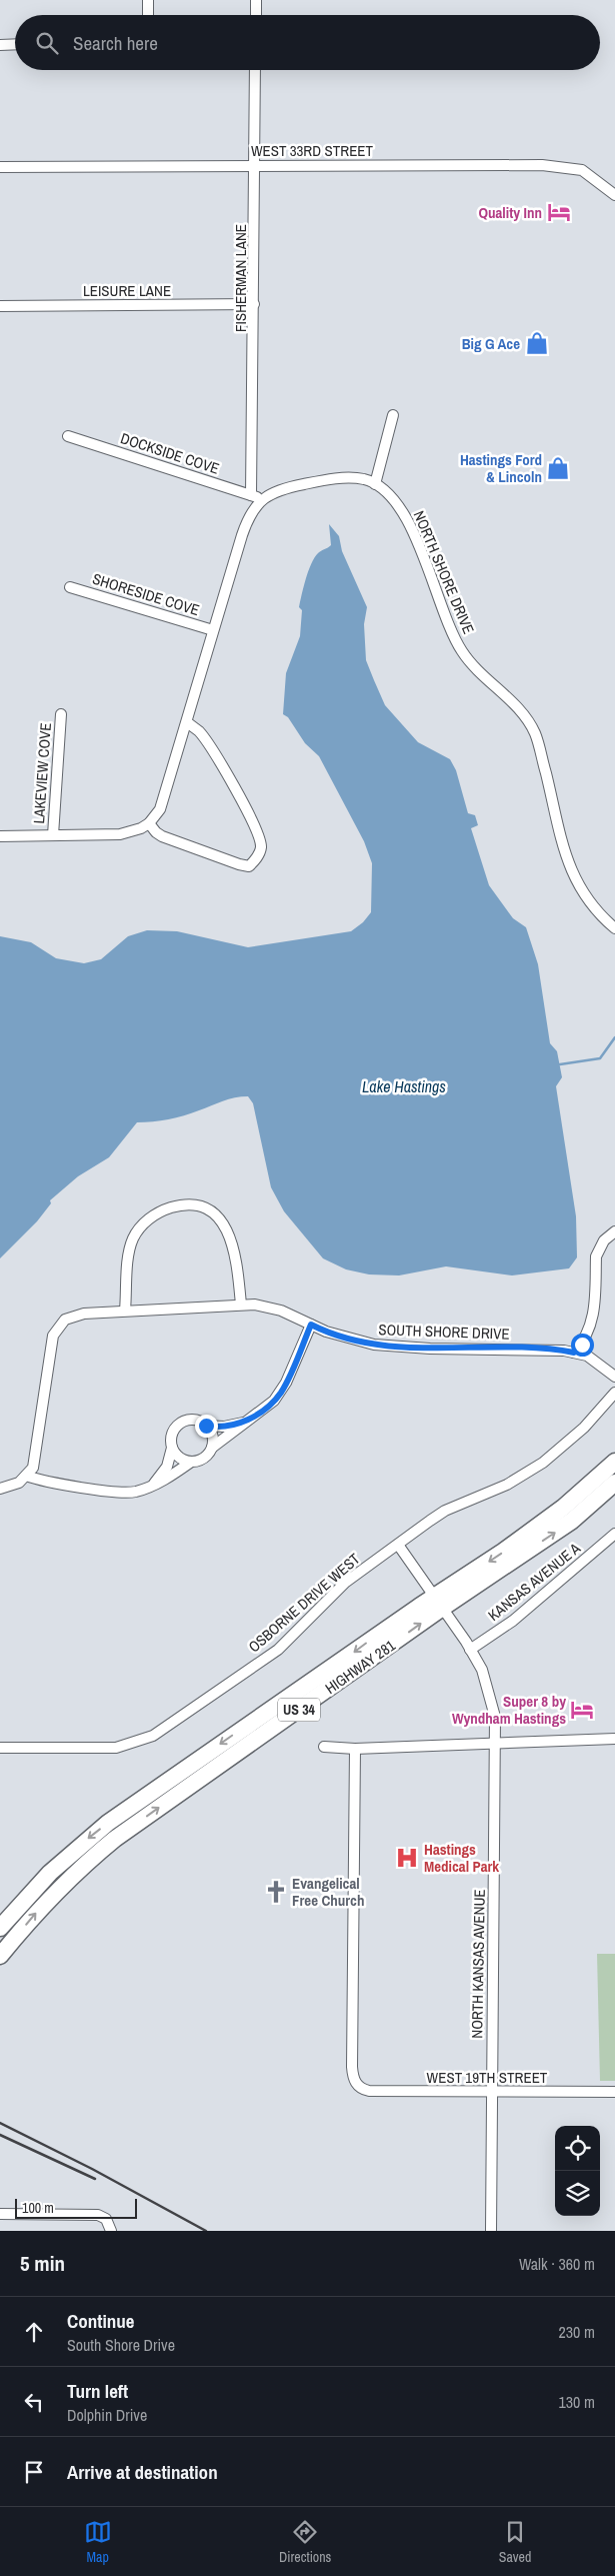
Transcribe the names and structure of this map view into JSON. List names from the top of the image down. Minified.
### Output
{"streets":{"highway":["HIGHWAY 281","US 34"],"street":["WEST 33RD STREET","FISHERMAN LANE","LEISURE LANE","DOCKSIDE COVE","NORTH SHORE DRIVE","SHORESIDE COVE","LAKEVIEW COVE","SOUTH SHORE DRIVE","KANSAS AVENUE A","OSBORNE DRIVE WEST","NORTH KANSAS AVENUE","WEST 19TH STREET"]},"crossings":[["WEST 33RD STREET","FISHERMAN LANE"],["FISHERMAN LANE","LEISURE LANE"],["FISHERMAN LANE","DOCKSIDE COVE"],["DOCKSIDE COVE","NORTH SHORE DRIVE"],["KANSAS AVENUE A","NORTH KANSAS AVENUE"],["OSBORNE DRIVE WEST","NORTH KANSAS AVENUE"],["HIGHWAY 281","NORTH KANSAS AVENUE"],["NORTH KANSAS AVENUE","WEST 19TH STREET"]],"water":["Lake Hastings"],"places":{"hotel":["Quality Inn","Super 8 by Wyndham Hastings"],"shop":["Big G Ace","Hastings Ford & Lincoln"],"hospital":["Hastings Medical Park"],"church":["Evangelical Free Church"]},"scale_bar":"100 m","page":{"search":"Search here","scale":"100 m","heading":["5 min","Walk · 360 m"],"list":[["Continue","South Shore Drive","230 m"],["Turn left","Dolphin Drive","130 m"],"Arrive at destination"],"nav":["Map","Directions","Saved"]}}
